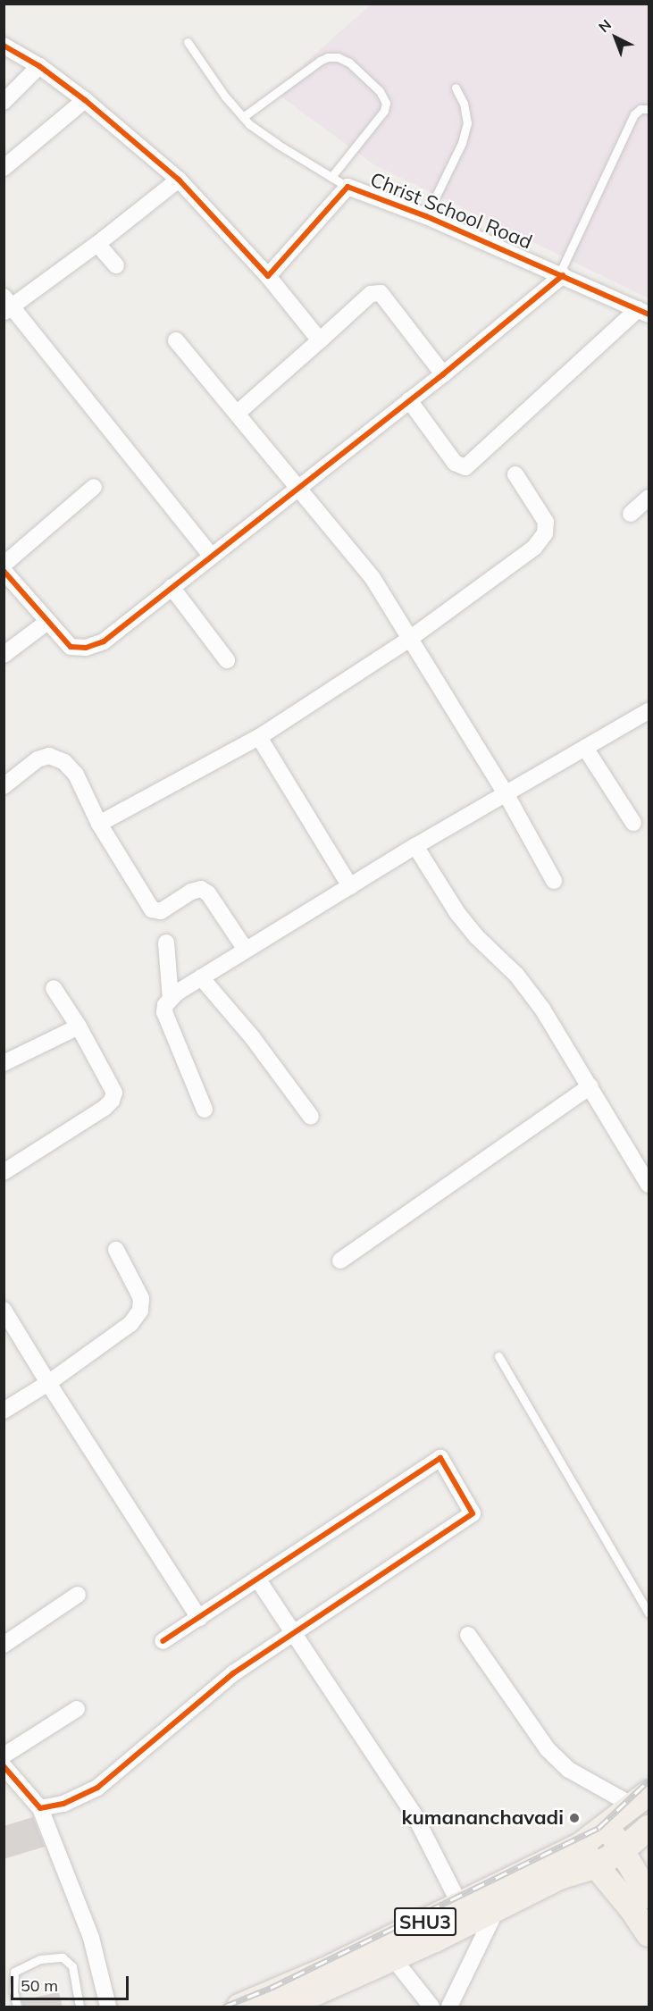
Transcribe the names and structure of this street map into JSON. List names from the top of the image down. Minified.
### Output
{"streets":{"main road":["SHU3"],"street":["Christ School Road"]},"places":["kumananchavadi"],"scale_bar":"50 m","north":"top left"}
